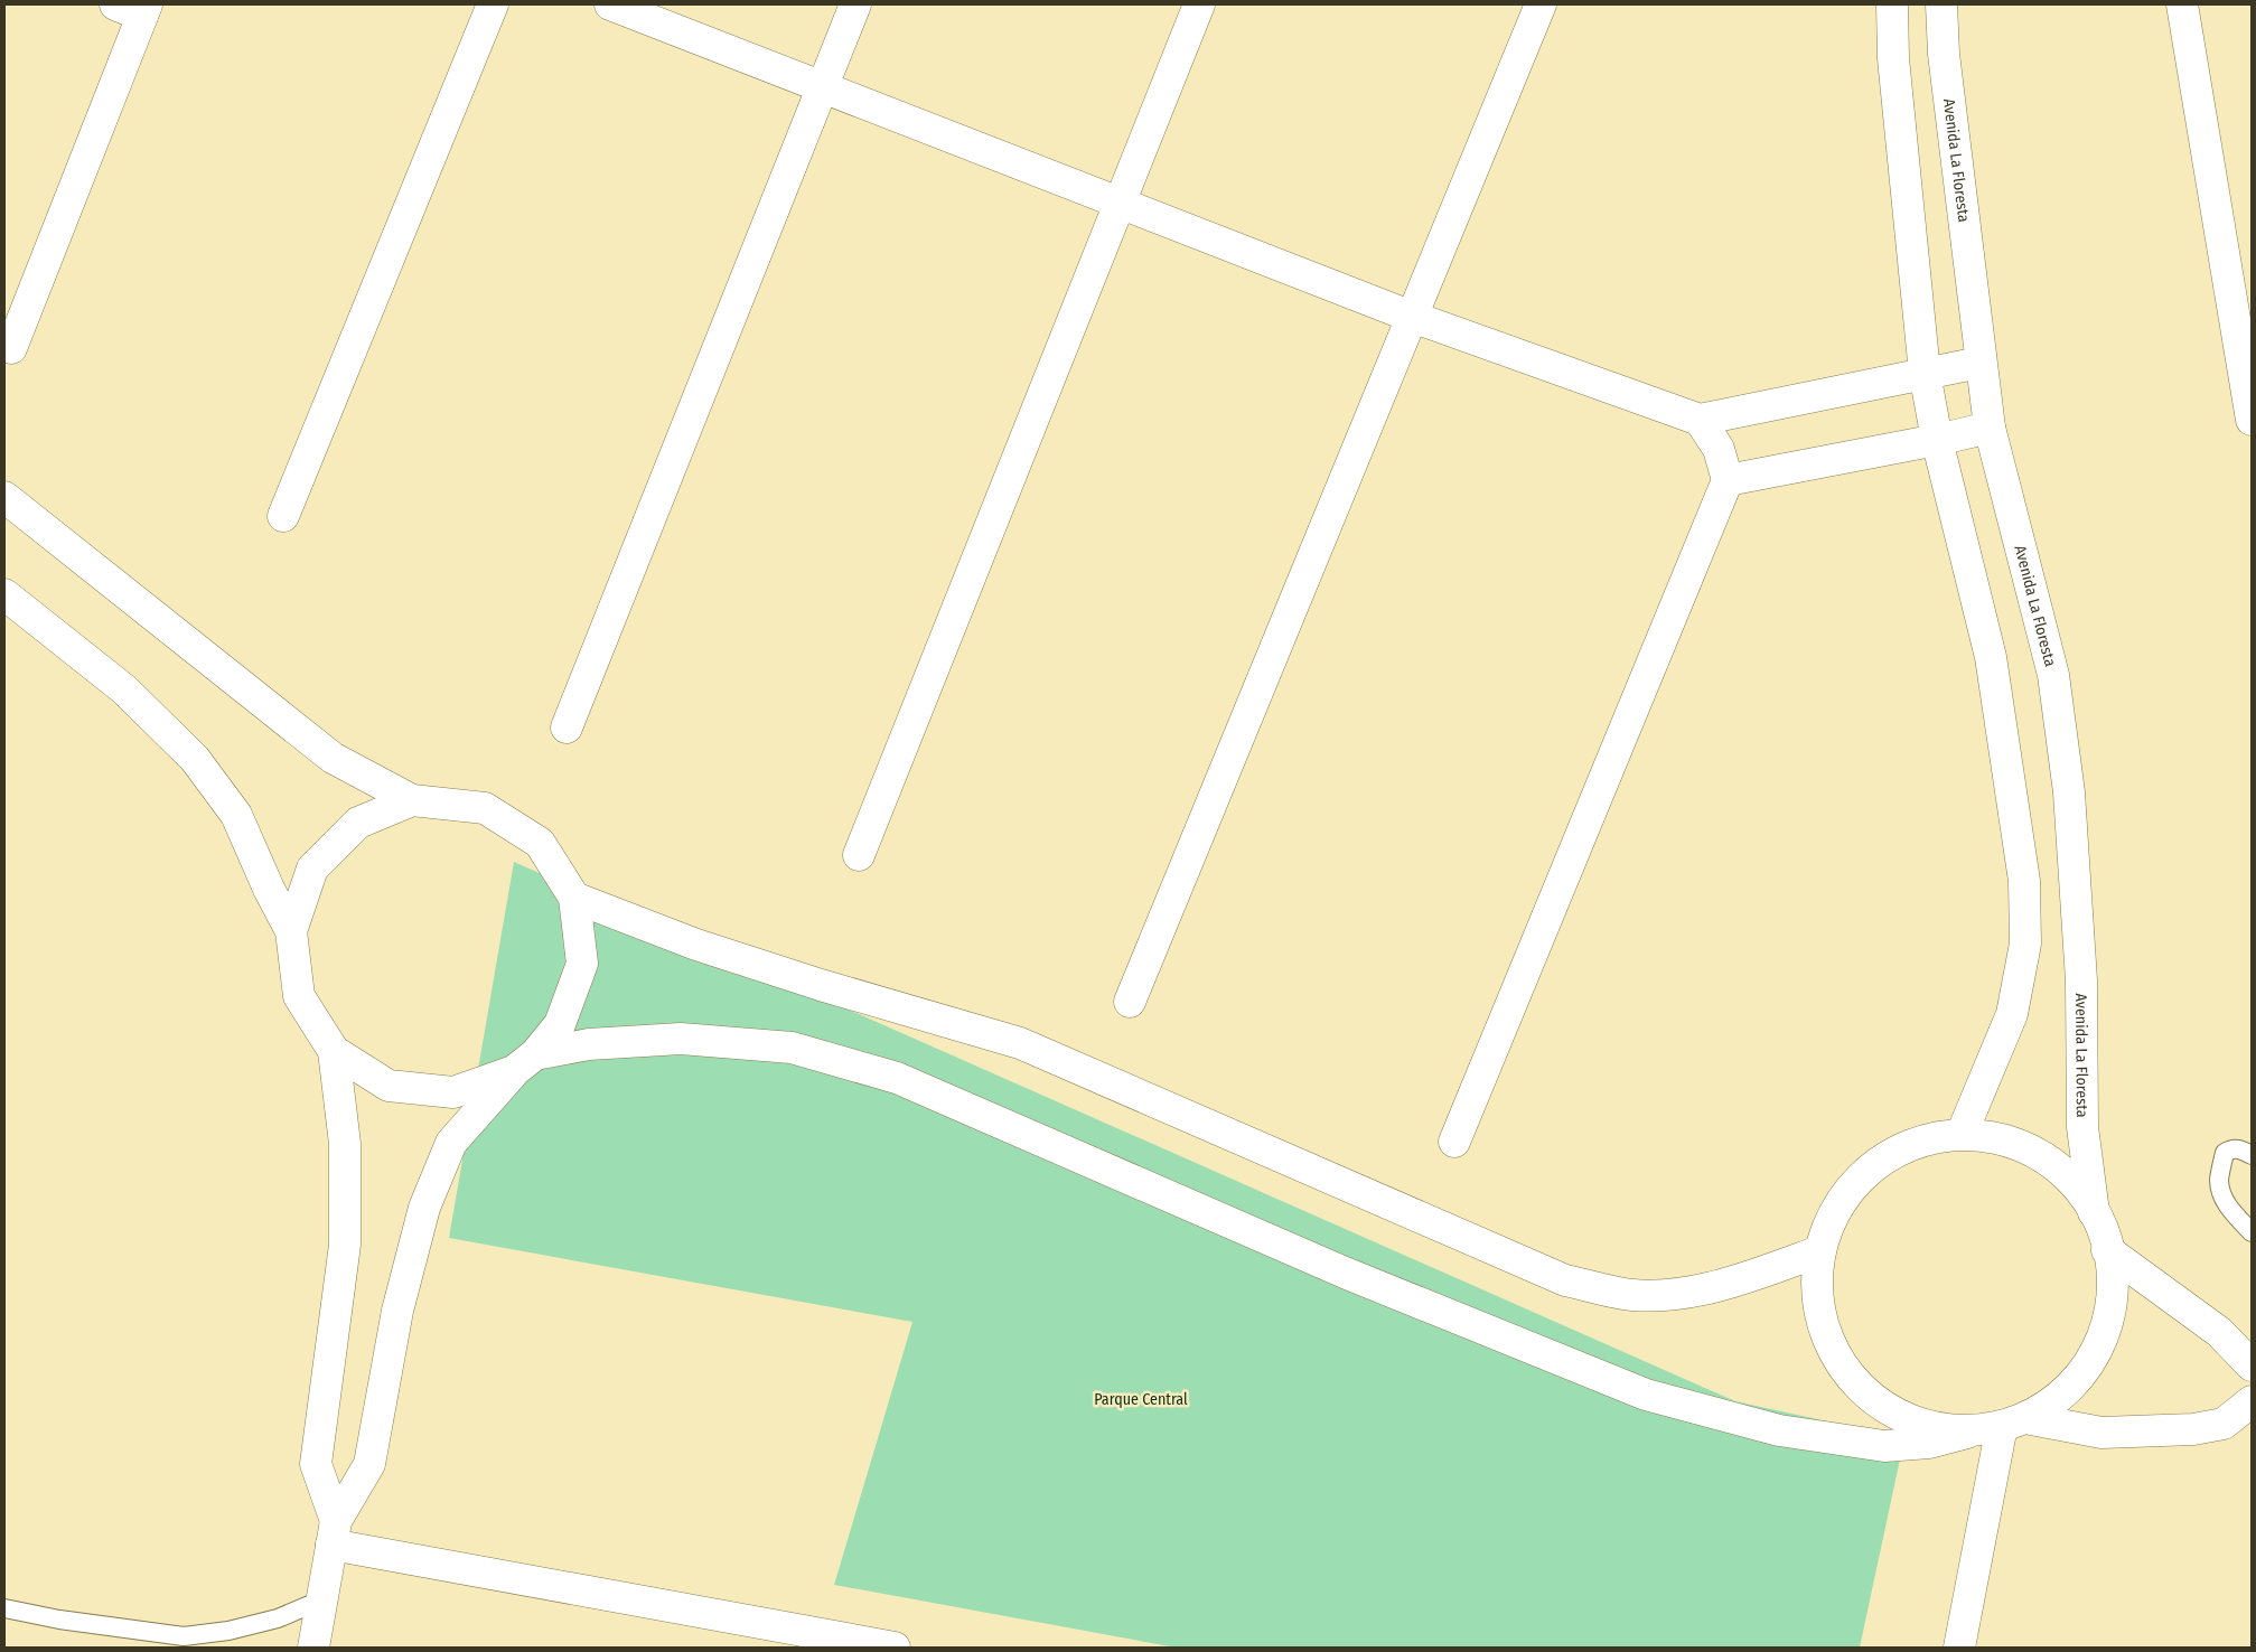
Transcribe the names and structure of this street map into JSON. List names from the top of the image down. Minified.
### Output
{"streets":{"street":["Avenida La Floresta"]},"parks":["Parque Central"]}
